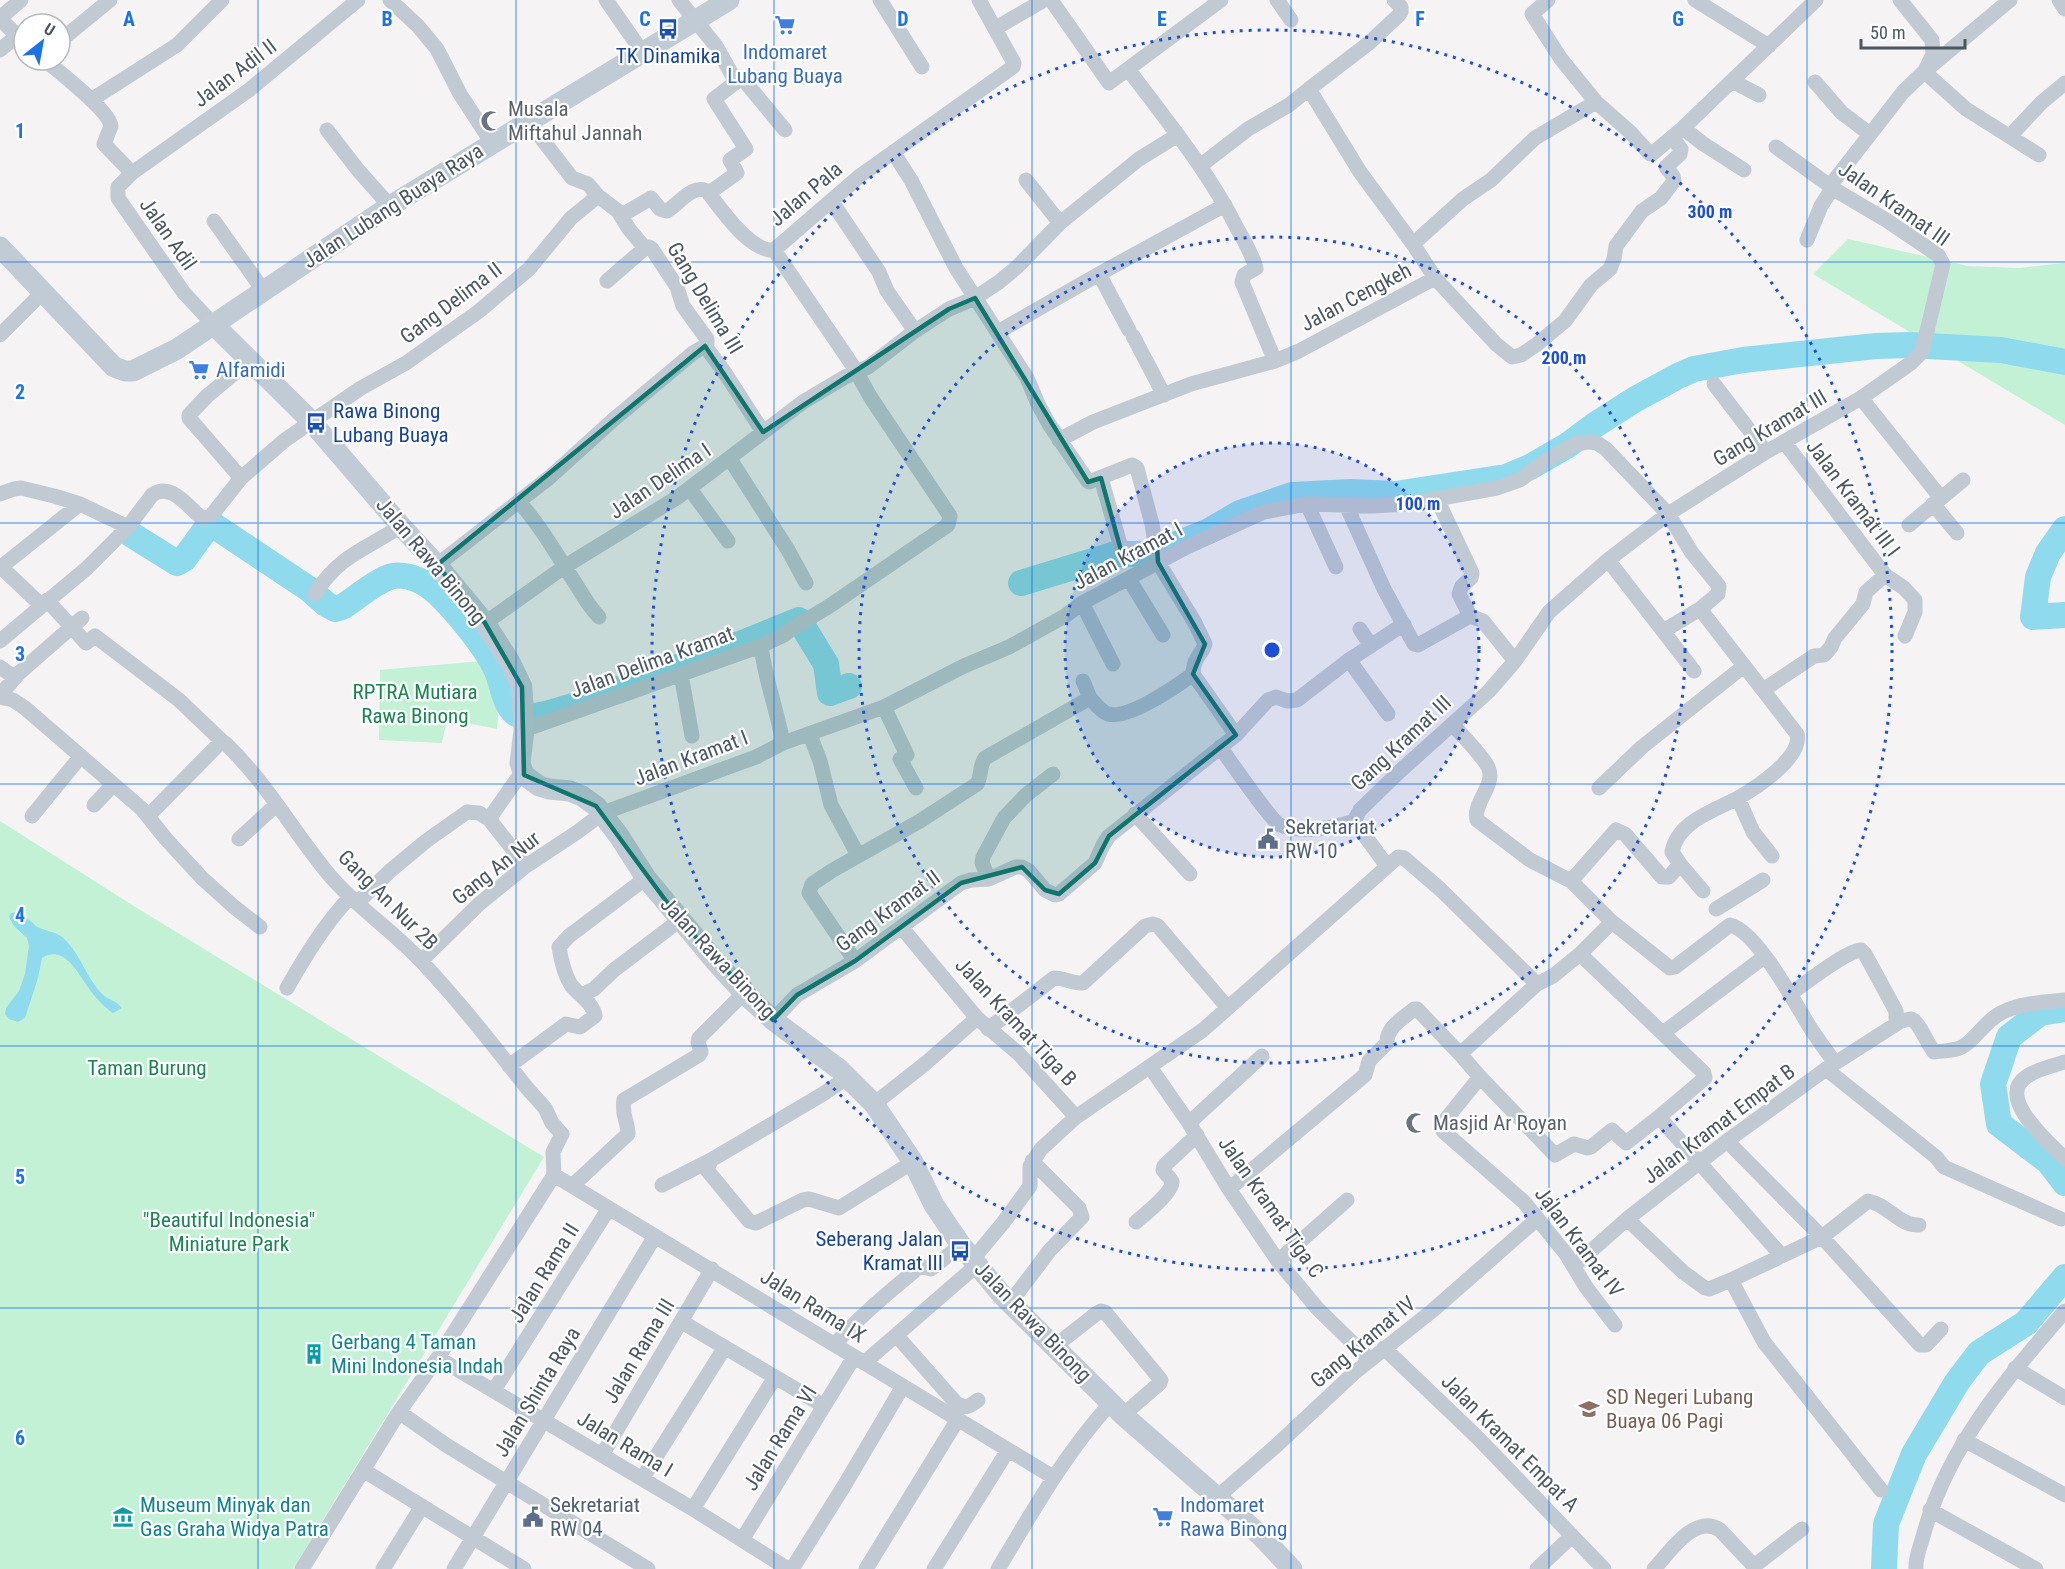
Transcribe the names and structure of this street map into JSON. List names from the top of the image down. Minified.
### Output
{"streets":{"main road":["Jalan Lubang Buaya Raya","Jalan Rawa Binong"],"street":["Jalan Adil II","Jalan Pala","Jalan Kramat III","Jalan Adil","Jalan Cengkeh","Gang Delima III","Gang Delima II","Gang Kramat III","Jalan Delima I","Jalan Kramat III I","Jalan Kramat I","Jalan Delima Kramat","Gang An Nur","Gang An Nur 2B","Gang Kramat II","Jalan Kramat Tiga B","Jalan Kramat Empat B","Jalan Kramat Tiga C","Jalan Kramat IV","Jalan Rama II","Jalan Rama IX","Gang Kramat IV","Jalan Rama III","Jalan Shinta Raya","Jalan Rama VI","Jalan Kramat Empat A","Jalan Rama I"]},"crossings":[["Jalan Adil II","Jalan Adil"],["Jalan Pala","Jalan Delima I"],["Jalan Pala","Jalan Delima Kramat"],["Jalan Kramat III","Gang Kramat III"],["Jalan Lubang Buaya Raya","Jalan Adil"],["Jalan Lubang Buaya Raya","Gang Delima III"],["Jalan Lubang Buaya Raya","Jalan Rawa Binong"],["Jalan Adil","Jalan Rawa Binong"],["Gang Delima III","Gang Delima II"],["Gang Delima III","Jalan Delima I"],["Gang Delima II","Jalan Rawa Binong"],["Gang Kramat III","Jalan Kramat III I"],["Gang Kramat III","Jalan Kramat I"],["Jalan Delima I","Jalan Rawa Binong"],["Jalan Kramat I","Jalan Rawa Binong"],["Jalan Kramat I","Gang An Nur"],["Jalan Rawa Binong","Jalan Delima Kramat"],["Jalan Rawa Binong","Gang An Nur"],["Jalan Rawa Binong","Gang Kramat II"],["Jalan Rawa Binong","Gang Kramat IV"],["Jalan Rawa Binong","Jalan Rama VI"],["Gang An Nur","Gang An Nur 2B"],["Gang An Nur 2B","Jalan Rama IX"],["Gang Kramat II","Jalan Kramat Tiga B"],["Jalan Kramat Empat B","Jalan Kramat IV"],["Jalan Kramat Tiga C","Gang Kramat IV"],["Jalan Kramat IV","Gang Kramat IV"],["Jalan Rama II","Jalan Rama IX"],["Jalan Rama II","Jalan Rama I"],["Jalan Rama IX","Jalan Rama III"],["Jalan Rama IX","Jalan Shinta Raya"],["Jalan Rama IX","Jalan Rama VI"],["Gang Kramat IV","Jalan Kramat Empat A"],["Jalan Rama III","Jalan Rama I"],["Jalan Shinta Raya","Jalan Rama I"],["Jalan Rama VI","Jalan Rama I"]],"parks":["RPTRA Mutiara Rawa Binong","Taman Burung","\"Beautiful Indonesia\" Miniature Park"],"places":{"supermarket":["Indomaret Lubang Buaya","Alfamidi","Indomaret Rawa Binong"],"bus stop":["TK Dinamika","Rawa Binong Lubang Buaya","Seberang Jalan Kramat III"],"mosque":["Musala Miftahul Jannah","Masjid Ar Royan"],"public building":["Sekretariat RW 10","Sekretariat RW 04"],"building":["Gerbang 4 Taman Mini Indonesia Indah"],"school or university":["SD Negeri Lubang Buaya 06 Pagi"],"museum":["Museum Minyak dan Gas Graha Widya Patra"]},"scale_bar":"50 m","north":"top right","grid":{"columns":["A","B","C","D","E","F","G"],"rows":["1","2","3","4","5","6"]},"rings":["300 m","200 m","100 m"]}
